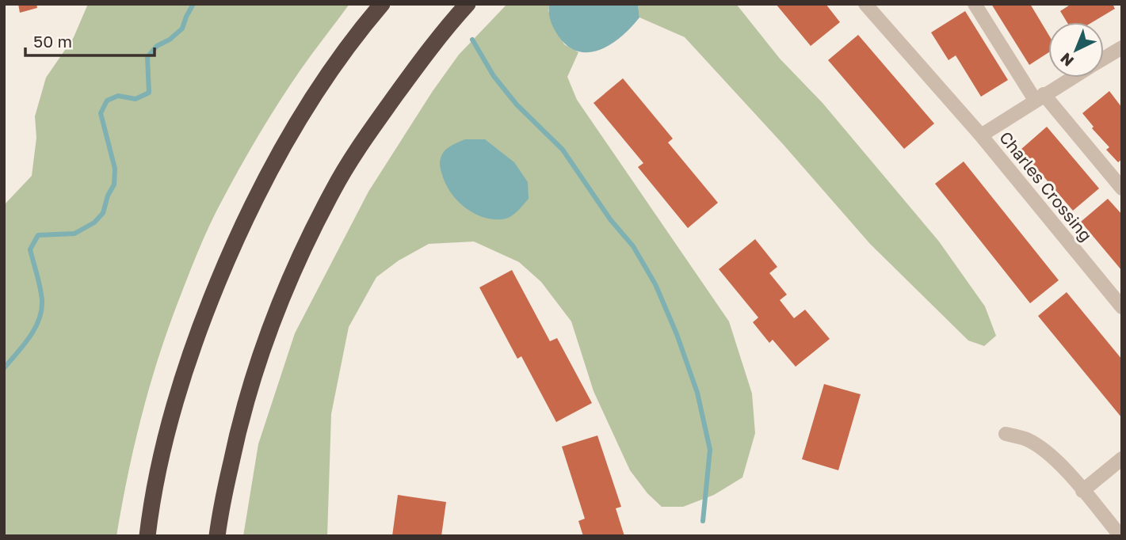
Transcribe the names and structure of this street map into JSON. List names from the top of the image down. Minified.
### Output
{"streets":{"street":["Charles Crossing"]},"scale_bar":"50 m","north":"bottom left"}
